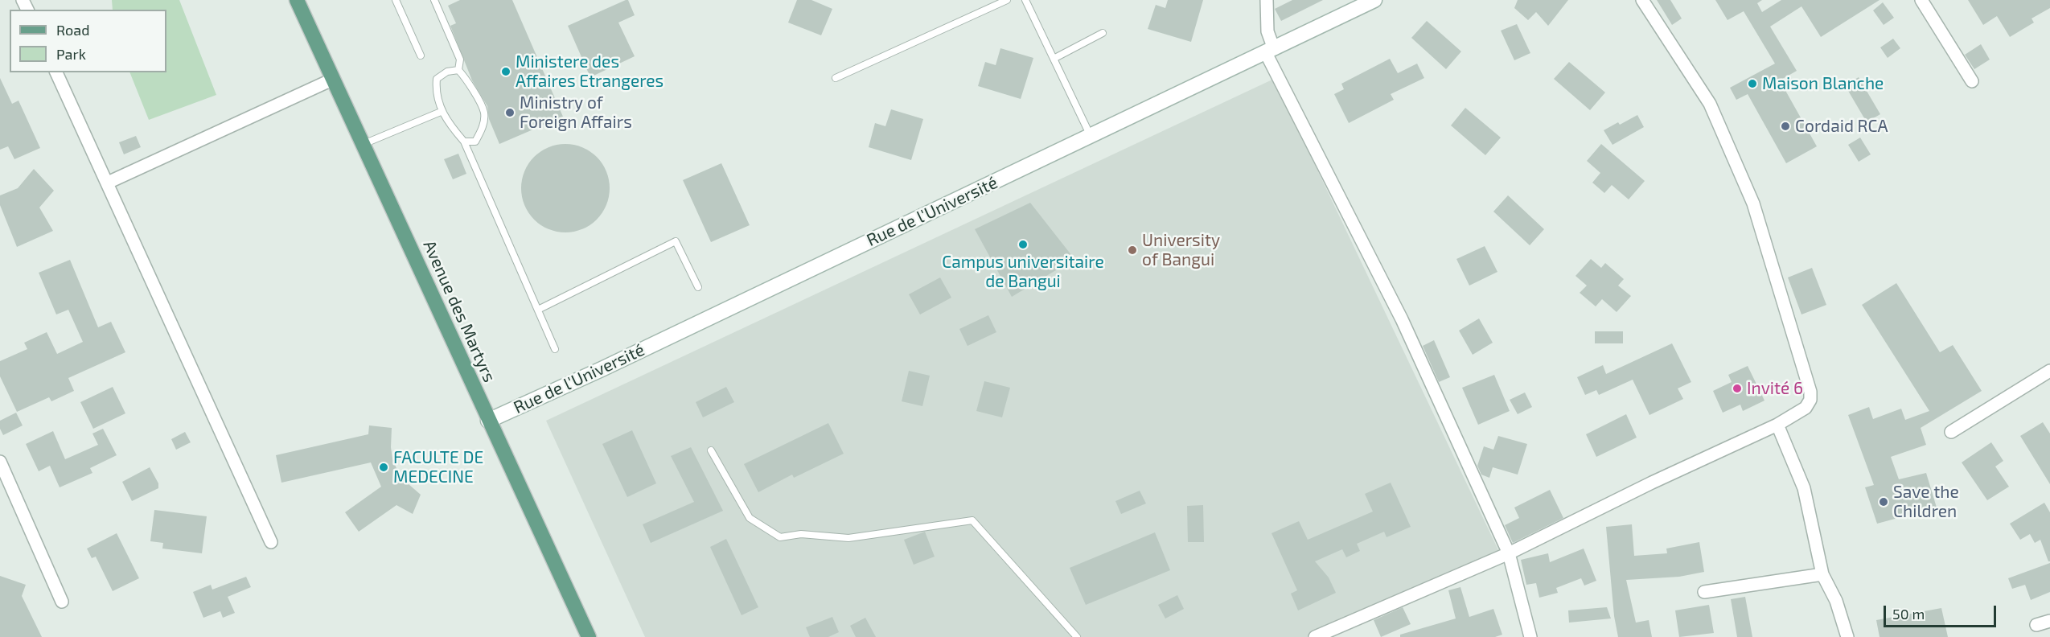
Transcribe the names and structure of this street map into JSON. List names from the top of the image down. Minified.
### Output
{"streets":{"main road":["Avenue des Martyrs"],"street":["Rue de l'Université"]},"crossings":[["Rue de l'Université","Avenue des Martyrs"]],"places":["Ministere des Affaires Etrangeres","Maison Blanche","Ministry of Foreign Affairs","Cordaid RCA","Campus universitaire de Bangui","University of Bangui","Invité 6","FACULTE DE MEDECINE","Save the Children"],"legend":["Road","Park"],"scale_bar":"50 m"}
